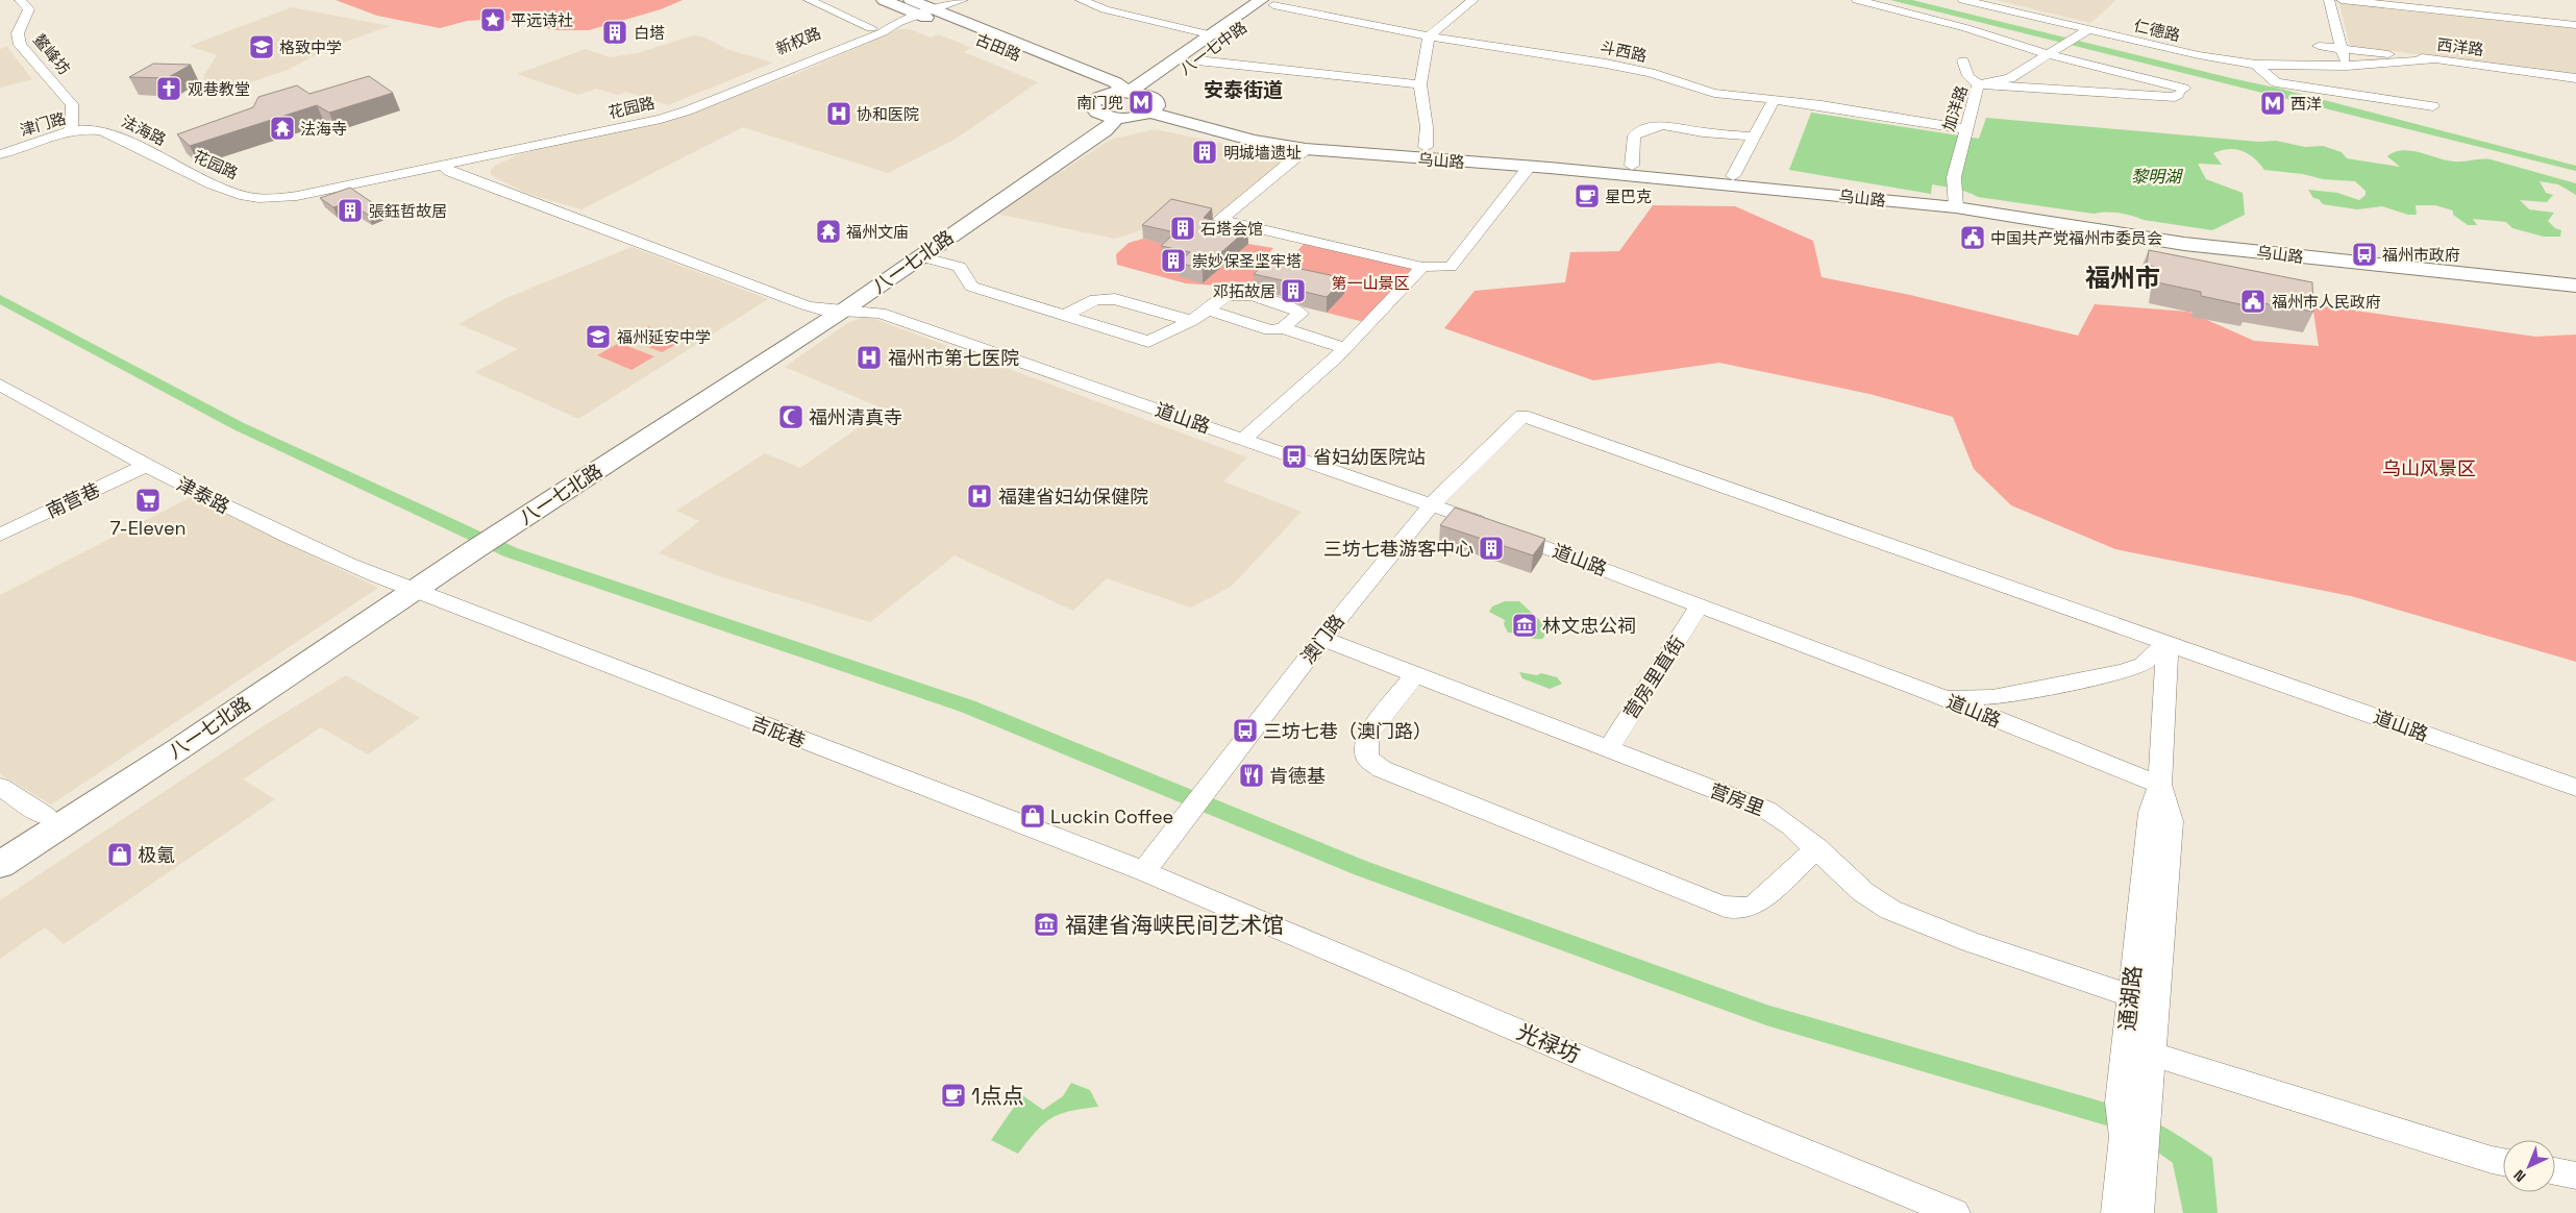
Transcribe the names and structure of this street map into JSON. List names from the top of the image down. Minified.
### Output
{"streets":{"main road":["古田路","八一七中路","乌山路","八一七北路"],"street":["仁德路","新权路","西洋路","斗西路","鳌峰坊","花园路","加洋路","津门路","法海路","道山路","津泰路","南营巷","澳门路","营房里直街","吉庇巷","营房里","通湖路","光禄坊"]},"crossings":[["仁德路","西洋路"],["仁德路","加洋路"],["新权路","古田路"],["新权路","花园路"],["古田路","八一七中路"],["古田路","乌山路"],["八一七中路","斗西路"],["八一七中路","乌山路"],["八一七中路","八一七北路"],["斗西路","加洋路"],["鳌峰坊","津门路"],["花园路","法海路"],["花园路","道山路"],["加洋路","乌山路"],["津门路","法海路"],["八一七北路","道山路"],["八一七北路","津泰路"],["八一七北路","吉庇巷"],["道山路","澳门路"],["道山路","营房里直街"],["道山路","通湖路"],["津泰路","南营巷"],["津泰路","吉庇巷"],["澳门路","吉庇巷"],["澳门路","营房里"],["澳门路","通湖路"],["澳门路","光禄坊"],["营房里直街","营房里"],["吉庇巷","光禄坊"],["营房里","通湖路"]],"districts":["安泰街道","福州市"],"water":["黎明湖"],"parks":["第一山景区","乌山风景区"],"places":{"place":["平远诗社"],"building":["白塔","明城墙遗址","張鈺哲故居","石塔会馆","崇妙保圣坚牢塔","邓拓故居","三坊七巷游客中心"],"school or university":["格致中学","福州延安中学"],"church":["观巷教堂"],"metro station":["南门兜","西洋"],"hospital":["协和医院","福州市第七医院","福建省妇幼保健院"],"temple":["法海寺","福州文庙"],"cafe":["星巴克","1点点"],"public building":["中国共产党福州市委员会","福州市人民政府"],"bus stop":["福州市政府","省妇幼医院站","三坊七巷（澳门路）"],"mosque":["福州清真寺"],"supermarket":["7-Eleven"],"museum":["林文忠公祠","福建省海峡民间艺术馆"],"restaurant":["肯德基"],"shop":["Luckin Coffee","极氪"]},"north":"bottom left"}
